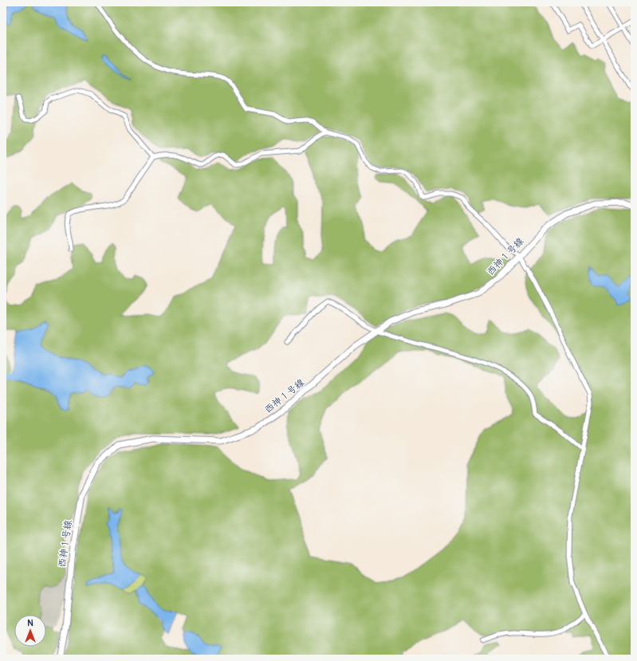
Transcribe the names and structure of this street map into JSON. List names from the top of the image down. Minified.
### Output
{"streets":{"street":["西神１号線"]},"north":"top"}
